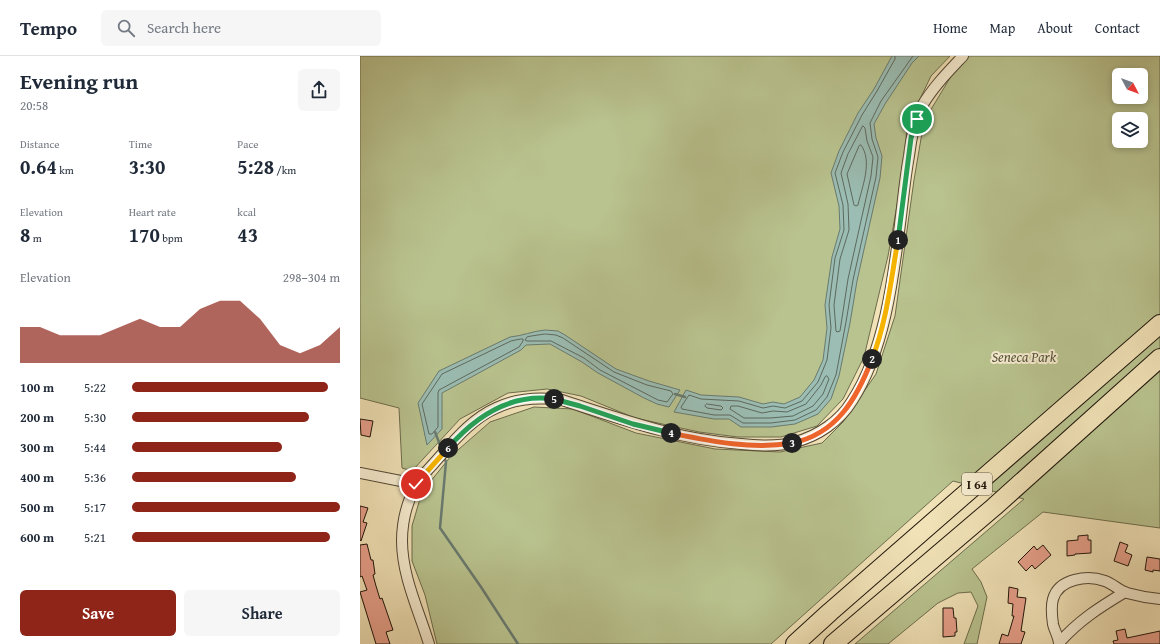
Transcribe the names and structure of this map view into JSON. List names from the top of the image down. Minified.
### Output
{"streets":{"highway":["I 64"]},"parks":["Seneca Park"],"north":"bottom right","page":{"header":"Tempo","search":"Search here","nav":["Home","Map","About","Contact"],"heading":["Evening run","20:58"],"stats":[["Distance","0.64 km"],["Time","3:30"],["Pace","5:28 /km"],["Elevation","8 m"],["Heart rate","170 bpm"],["kcal","43"]],"pins":["1","2","5","4","3","6"],"chart":["Elevation","298–304 m"],"list":[{"name":"100 m","note":"5:22"},{"name":"200 m","note":"5:30"},{"name":"300 m","note":"5:44"},{"name":"400 m","note":"5:36"},{"name":"500 m","note":"5:17"},{"name":"600 m","note":"5:21"}],"buttons":["Save","Share"]}}
